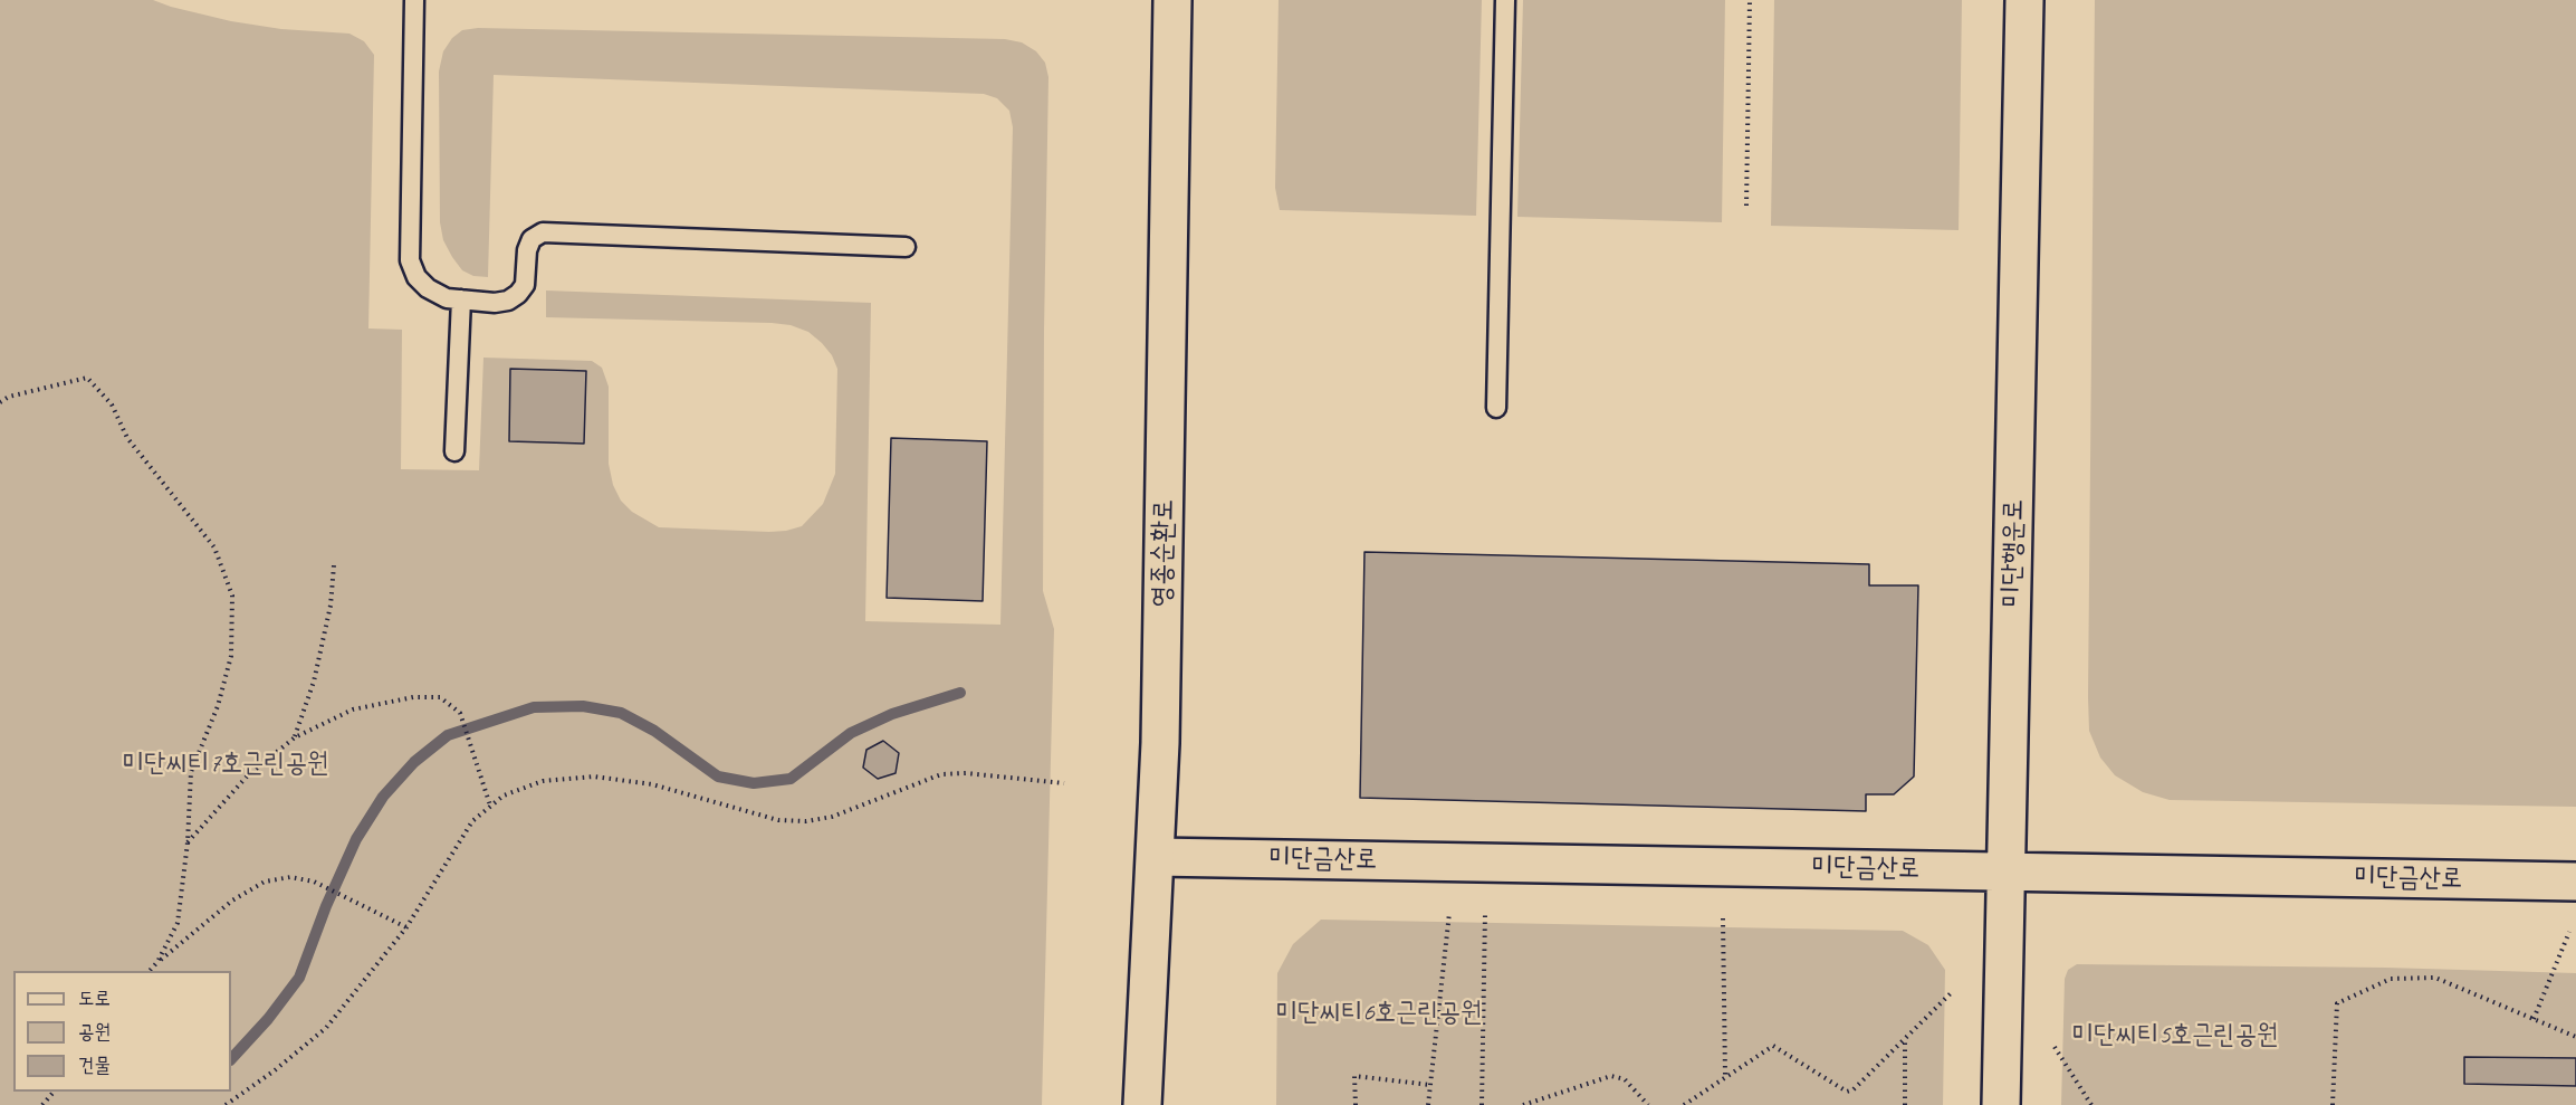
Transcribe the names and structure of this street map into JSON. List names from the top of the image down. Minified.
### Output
{"streets":{"street":["영종순환로","미단행운로","미단금산로"]},"crossings":[["영종순환로","미단금산로"],["미단행운로","미단금산로"]],"parks":["미단씨티7호근린공원","미단씨티6호근린공원","미단씨티5호근린공원"],"legend":["도로","공원","건물"]}
